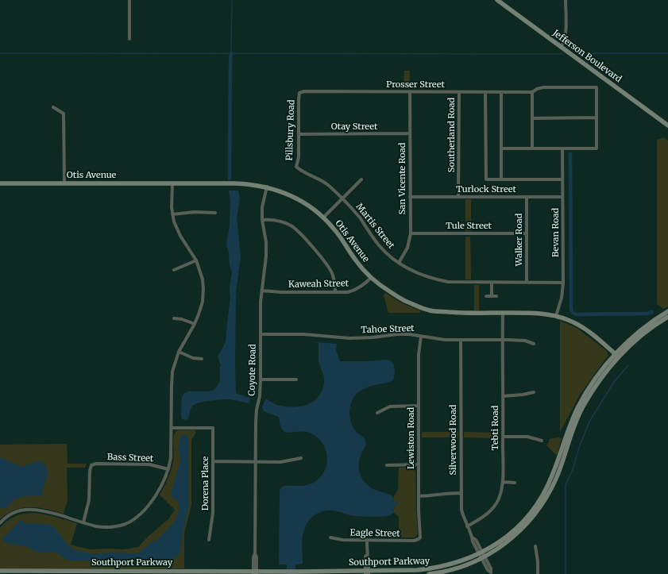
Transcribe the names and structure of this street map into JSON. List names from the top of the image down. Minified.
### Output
{"streets":{"street":["Jefferson Boulevard","Prosser Street","Otay Street","Pillsbury Road","Southerland Road","Otis Avenue","San Vicente Road","Turlock Street","Martis Street","Tule Street","Bevan Road","Walker Road","Kaweah Street","Tahoe Street","Coyote Road","Tebti Road","Lewiston Road","Silverwood Road","Bass Street","Dorena Place","Eagle Street","Southport Parkway"]},"crossings":[["Prosser Street","Pillsbury Road"],["Prosser Street","Southerland Road"],["Prosser Street","San Vicente Road"],["Otay Street","Pillsbury Road"],["Otay Street","San Vicente Road"],["Pillsbury Road","Martis Street"],["Southerland Road","Turlock Street"],["Otis Avenue","Bevan Road"],["Otis Avenue","Kaweah Street"],["Otis Avenue","Coyote Road"],["Otis Avenue","Tebti Road"],["Otis Avenue","Southport Parkway"],["San Vicente Road","Turlock Street"],["San Vicente Road","Martis Street"],["San Vicente Road","Tule Street"],["Turlock Street","Bevan Road"],["Turlock Street","Walker Road"],["Martis Street","Bevan Road"],["Martis Street","Walker Road"],["Tule Street","Walker Road"],["Kaweah Street","Coyote Road"],["Tahoe Street","Coyote Road"],["Tahoe Street","Tebti Road"],["Tahoe Street","Lewiston Road"],["Tahoe Street","Silverwood Road"],["Coyote Road","Southport Parkway"],["Tebti Road","Silverwood Road"],["Lewiston Road","Eagle Street"],["Silverwood Road","Southport Parkway"]]}
